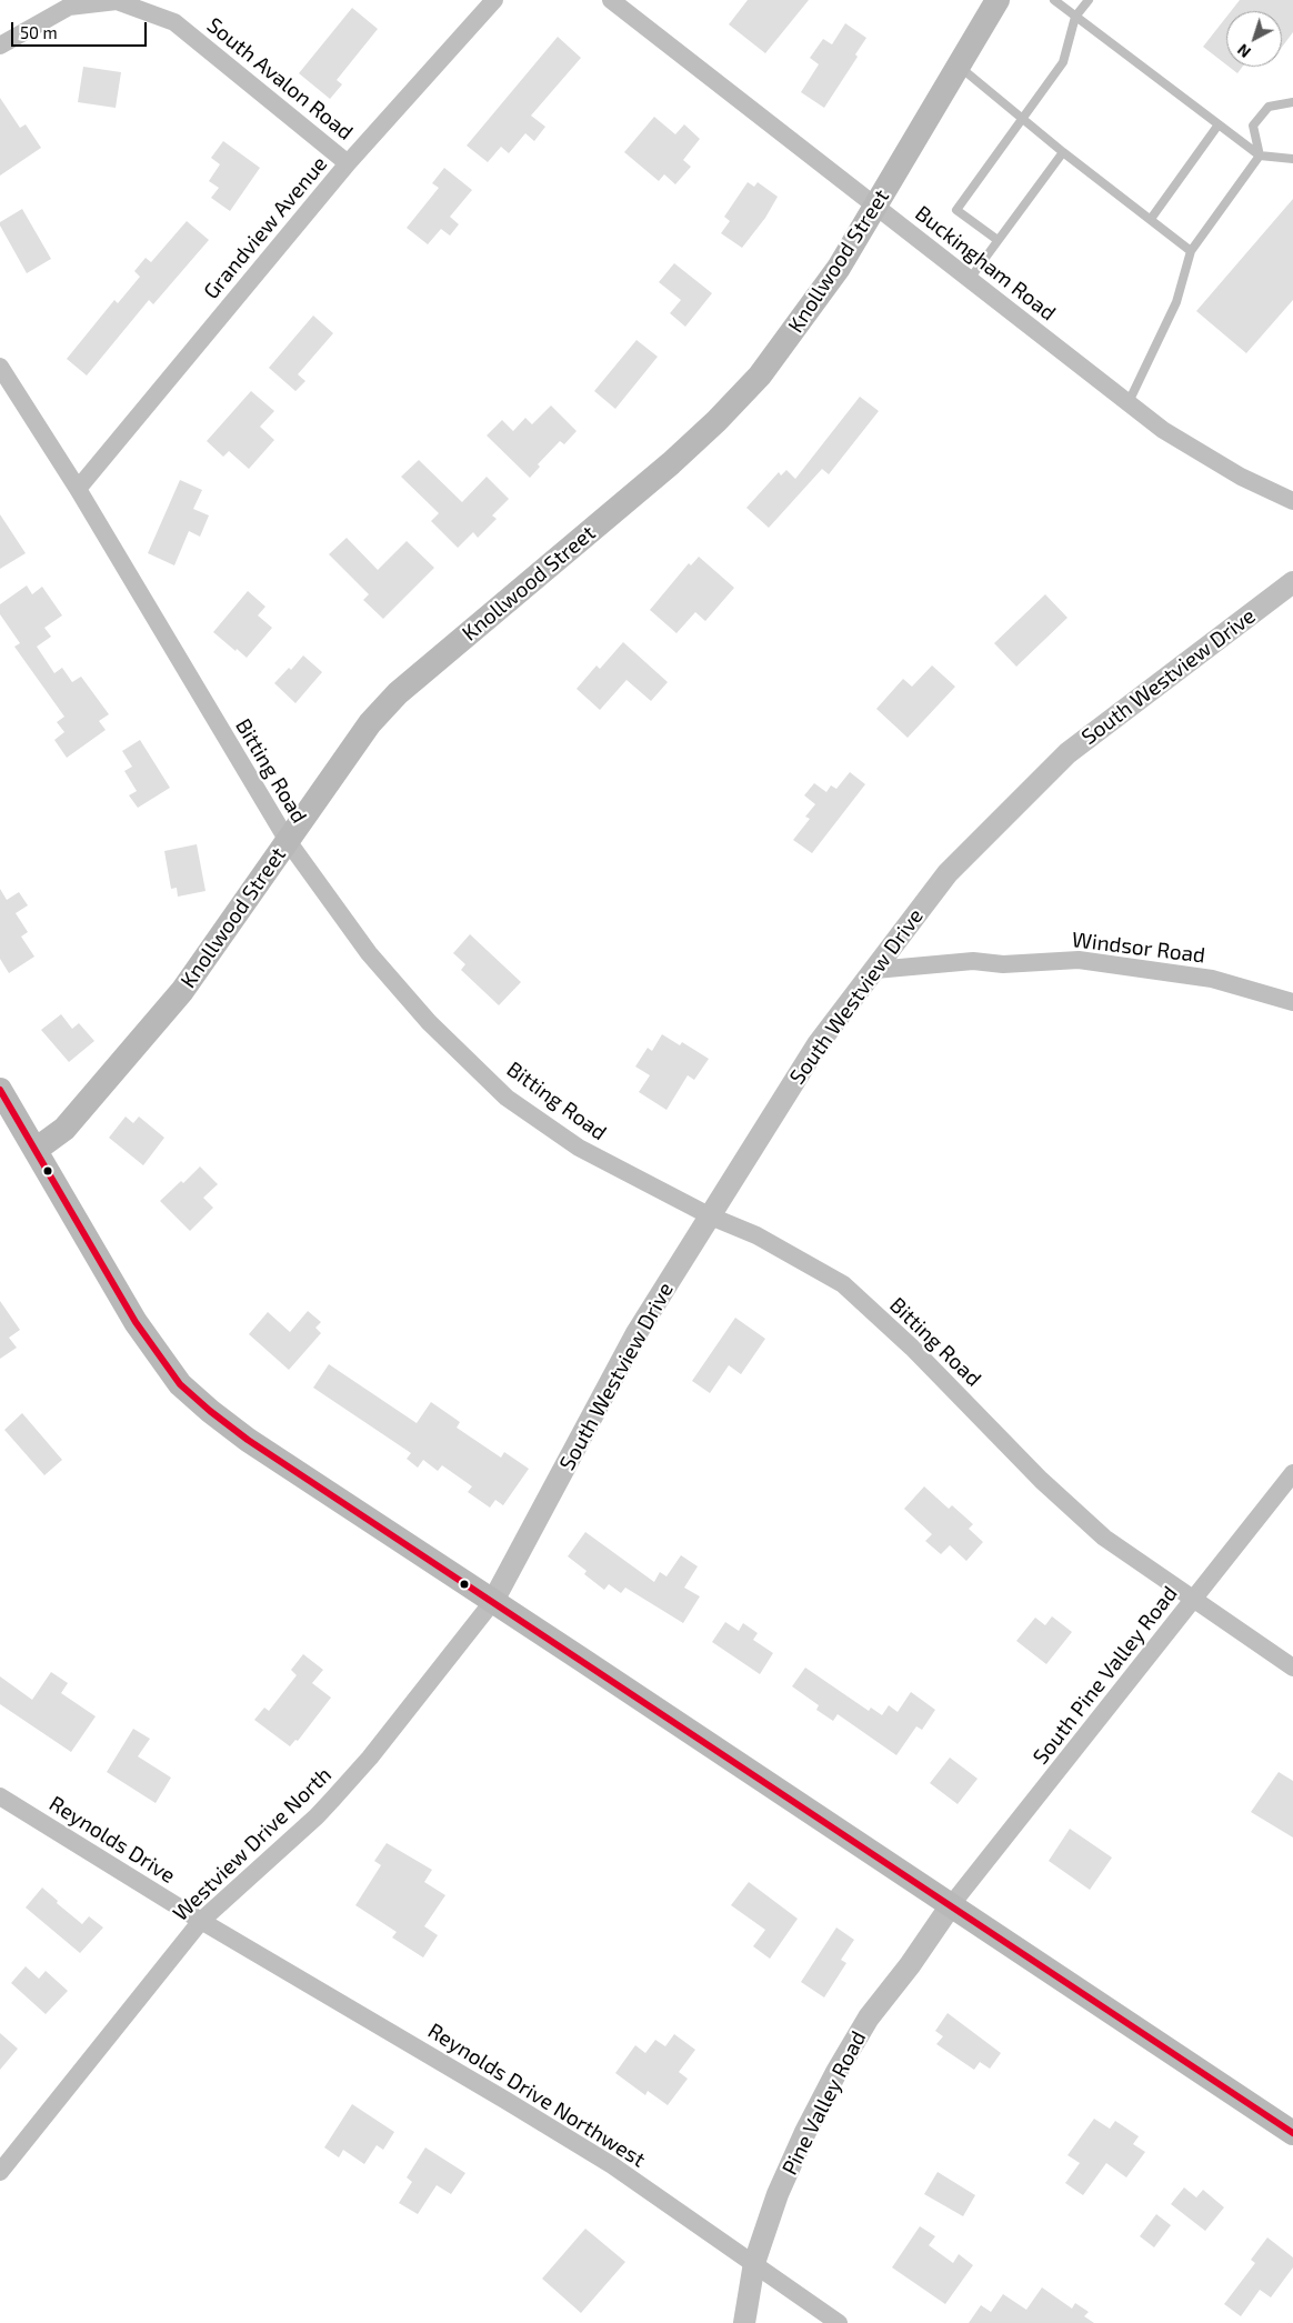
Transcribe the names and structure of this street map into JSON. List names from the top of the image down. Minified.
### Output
{"streets":{"main road":["Knollwood Street"],"street":["South Avalon Road","Grandview Avenue","Buckingham Road","South Westview Drive","Bitting Road","Windsor Road","South Pine Valley Road","Reynolds Drive","Westview Drive North","Reynolds Drive Northwest","Pine Valley Road"]},"crossings":[["South Avalon Road","Grandview Avenue"],["Grandview Avenue","Bitting Road"],["Knollwood Street","Buckingham Road"],["Knollwood Street","Bitting Road"],["South Westview Drive","Bitting Road"],["South Westview Drive","Windsor Road"],["South Westview Drive","Westview Drive North"],["Bitting Road","South Pine Valley Road"],["South Pine Valley Road","Pine Valley Road"],["Reynolds Drive","Westview Drive North"],["Reynolds Drive","Reynolds Drive Northwest"],["Westview Drive North","Reynolds Drive Northwest"],["Reynolds Drive Northwest","Pine Valley Road"]],"scale_bar":"50 m","north":"bottom left"}
